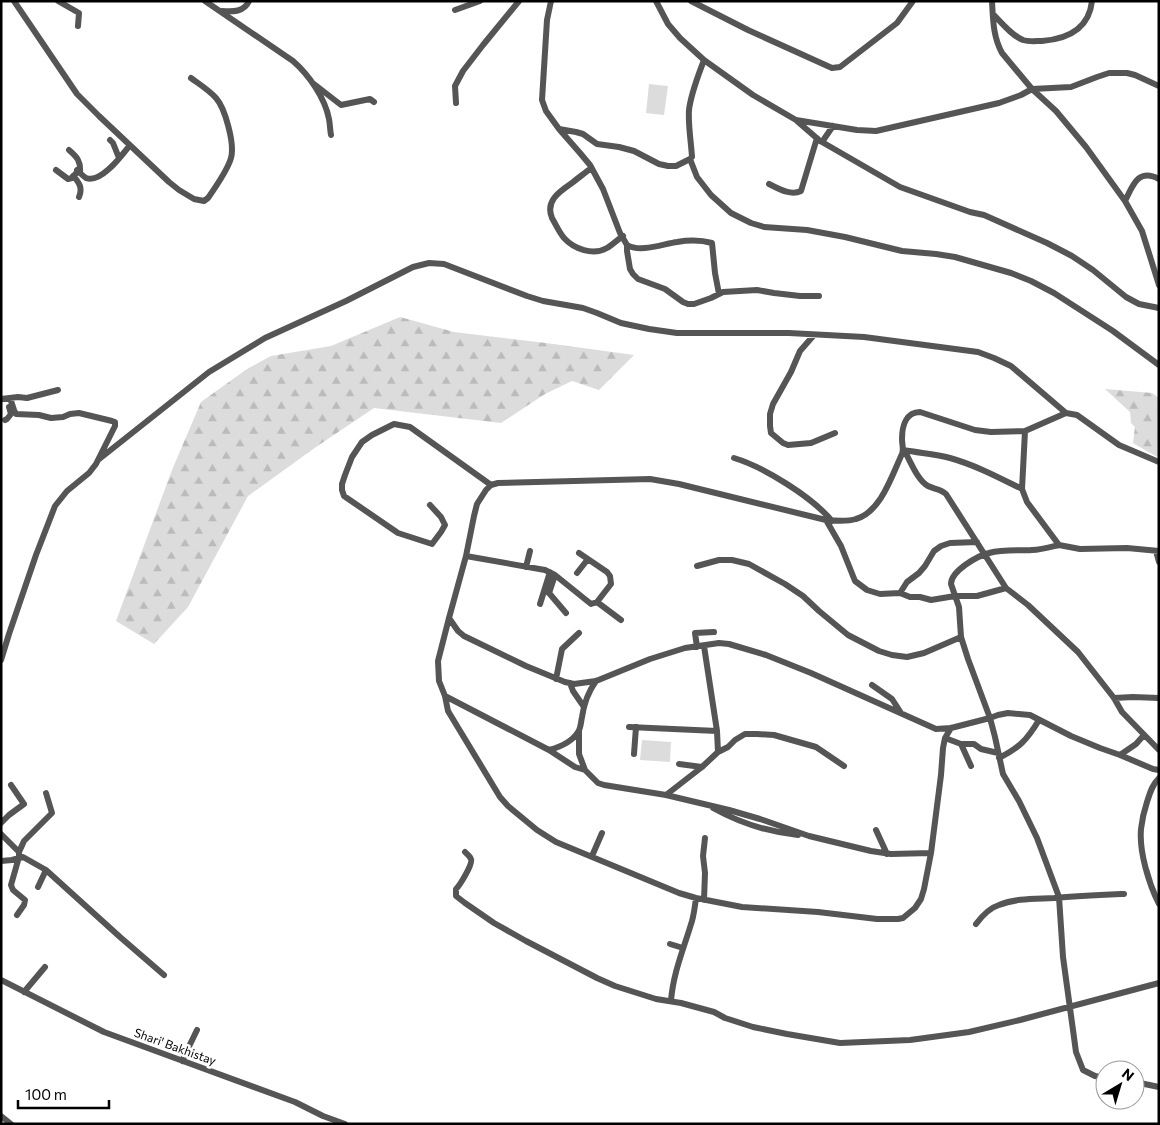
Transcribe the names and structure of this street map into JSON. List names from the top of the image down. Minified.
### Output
{"streets":{"street":["Shari' Bakhistay"]},"scale_bar":"100 m","north":"top right"}
